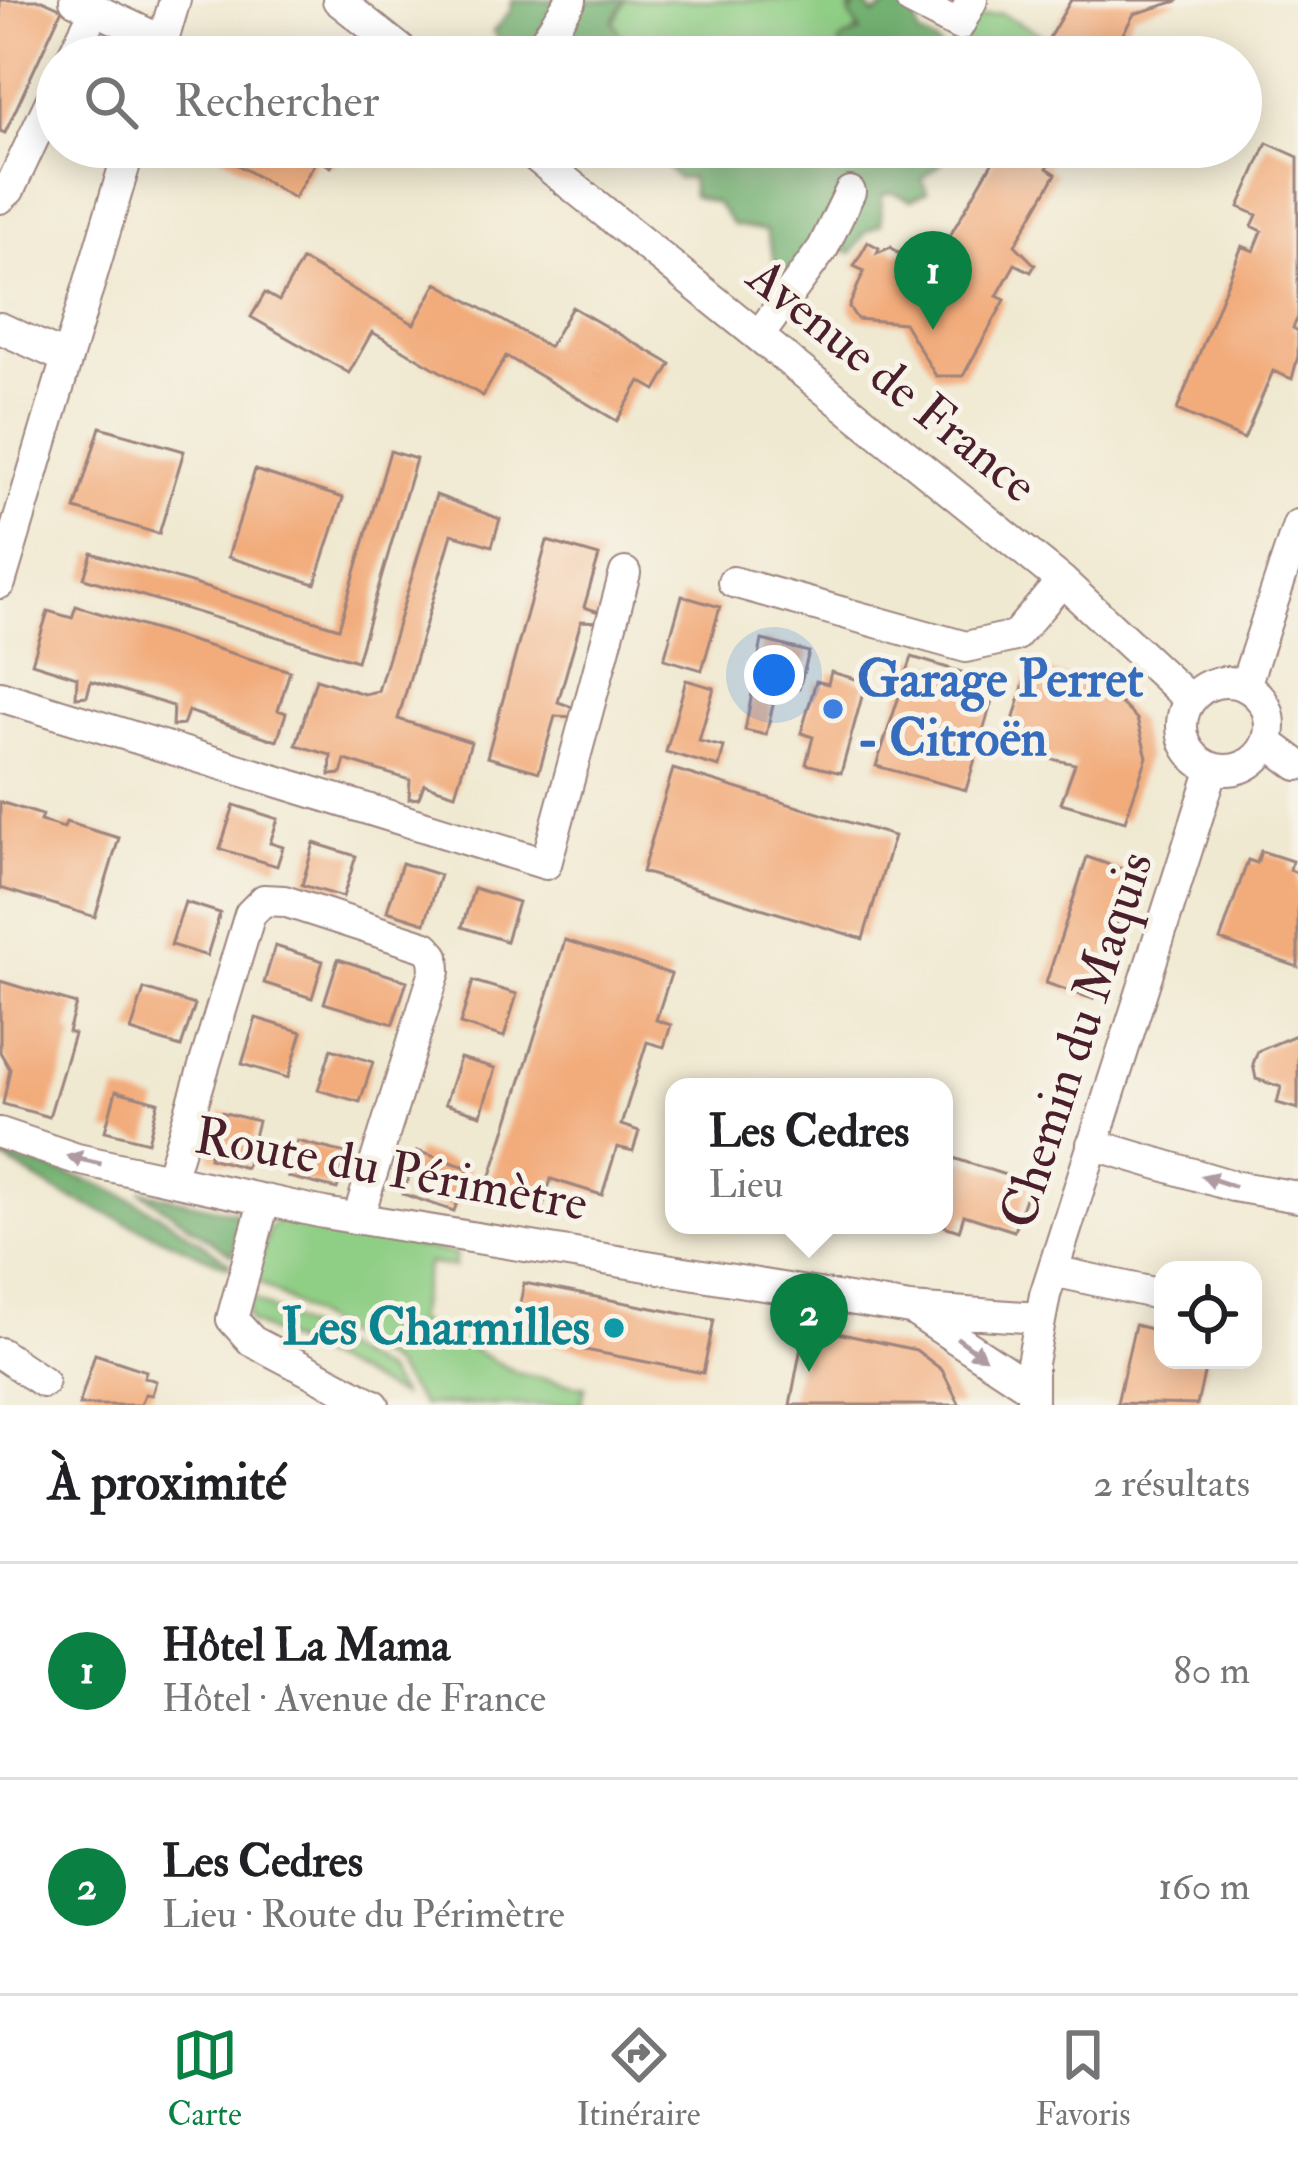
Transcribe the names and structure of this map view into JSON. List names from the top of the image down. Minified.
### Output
{"streets":{"street":["Avenue de France","Chemin du Maquis","Route du Périmètre"]},"crossings":[["Avenue de France","Chemin du Maquis"],["Chemin du Maquis","Route du Périmètre"]],"places":["Garage Perret - Citroën","Les Charmilles"],"page":{"search":"Rechercher","pins":["1","2"],"popup":["Les Cedres","Lieu"],"heading":["À proximité","2 résultats"],"list":[{"mark":"1","name":"Hôtel La Mama","note":"Hôtel · Avenue de France","value":"80 m"},{"mark":"2","name":"Les Cedres","note":"Lieu · Route du Périmètre","value":"160 m"}],"nav":["Carte","Itinéraire","Favoris"]}}
